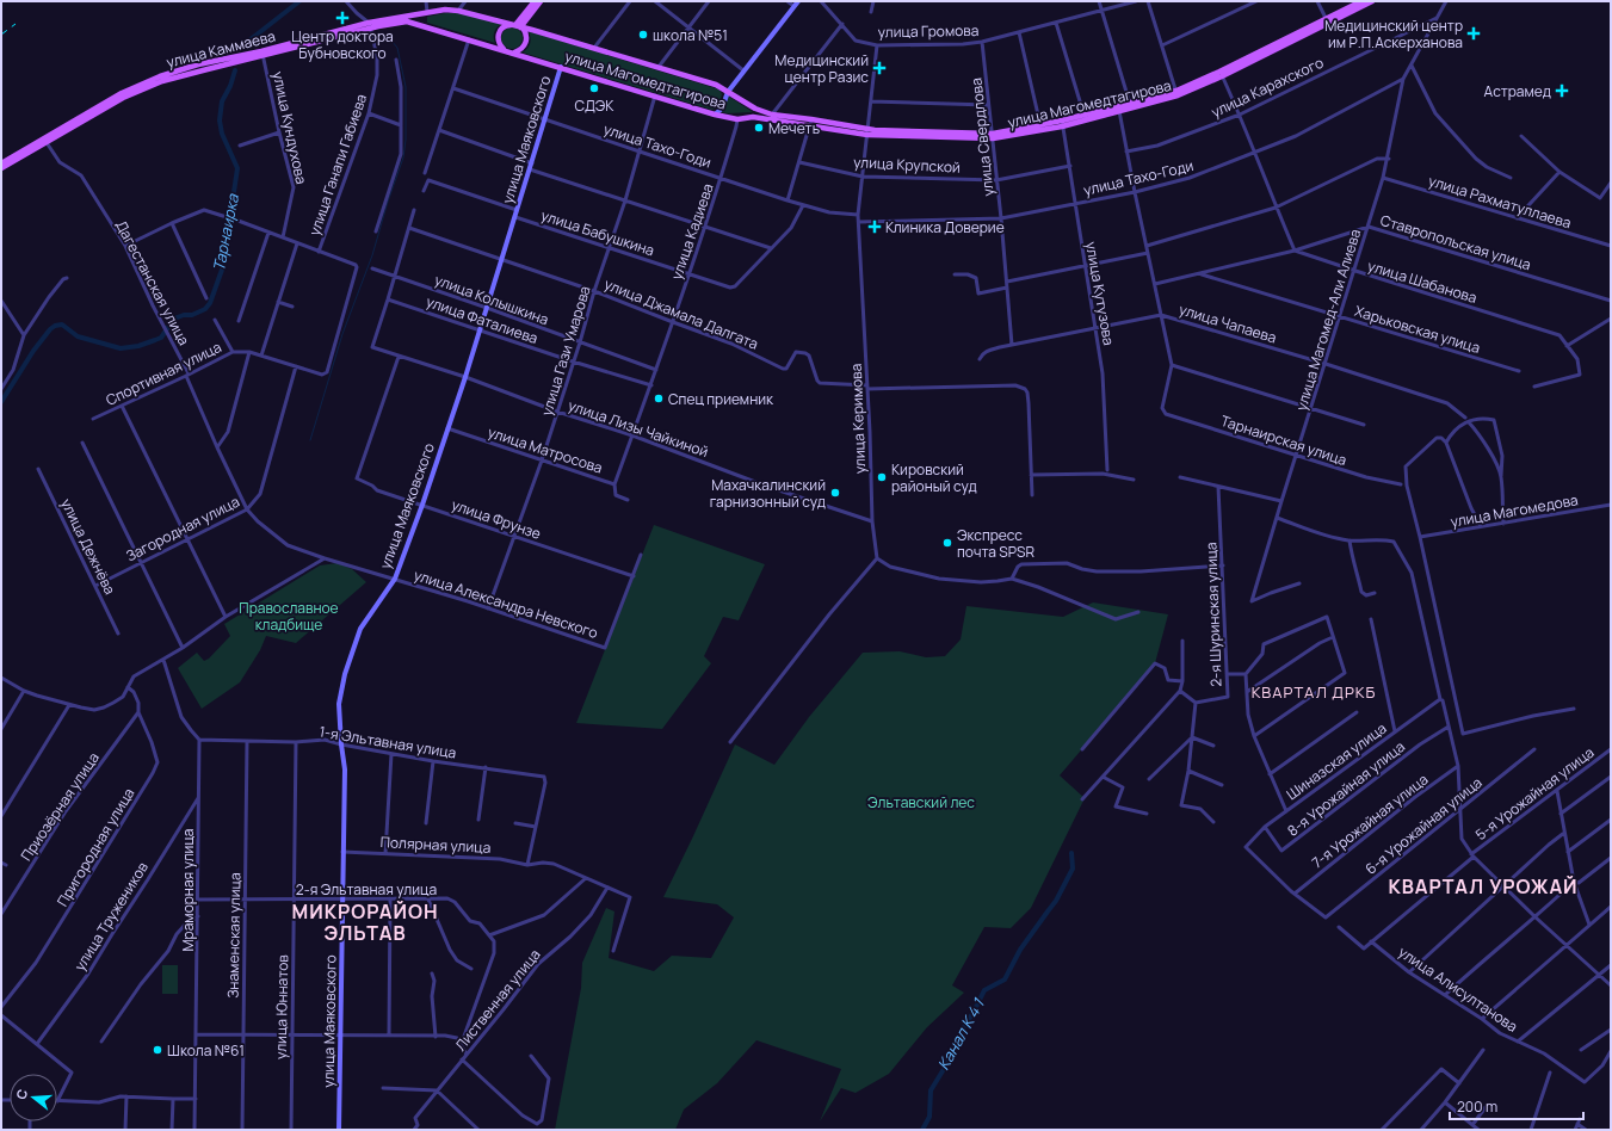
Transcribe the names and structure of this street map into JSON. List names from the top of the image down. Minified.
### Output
{"streets":{"main road":["улица Каммаева","улица Магомедтагирова"],"street":["улица Громова","улица Карахского","улица Кундухова","улица Свердлова","улица Маяковского","улица Тахо-Годи","улица Ганапи Габиева","улица Крупской","улица Рахматуллаева","улица Кадиева","улица Бабушкина","Ставропольская улица","улица Шабанова","Дагестанская улица","улица Кутузова","улица Колышкина","улица Джамала Далгата","улица Фаталиева","улица Магомед-Али Алиева","улица Чапаева","Харьковская улица","улица Гази Умарова","Спортивная улица","улица Керимова","улица Лизы Чайкиной","Тарнаирская улица","улица Матросова","улица Магомедова","улица Фрунзе","Загородная улица","улица Дежнёва","улица Александра Невского","2-я Шуринская улица","1-я Эльтавная улица","Шиназская улица","8-я Урожайная улица","5-я Урожайная улица","Приозёрная улица","7-я Урожайная улица","6-я Урожайная улица","Полярная улица","Пригородная улица","2-я Эльтавная улица","Мраморная улица","улица Тружеников","Знаменская улица","улица Алисултанова","Лиственная улица","улица Юннатов"]},"crossings":[["улица Громова","улица Свердлова"],["улица Громова","улица Керимова"],["улица Каммаева","улица Магомедтагирова"],["улица Каммаева","улица Кундухова"],["улица Каммаева","улица Ганапи Габиева"],["улица Каммаева","Дагестанская улица"],["улица Магомедтагирова","улица Свердлова"],["улица Магомедтагирова","улица Маяковского"],["улица Магомедтагирова","улица Кадиева"],["улица Магомедтагирова","улица Кутузова"],["улица Магомедтагирова","улица Гази Умарова"],["улица Магомедтагирова","улица Керимова"],["улица Карахского","улица Магомед-Али Алиева"],["улица Свердлова","улица Тахо-Годи"],["улица Свердлова","улица Крупской"],["улица Свердлова","улица Чапаева"],["улица Маяковского","улица Тахо-Годи"],["улица Маяковского","улица Бабушкина"],["улица Маяковского","улица Колышкина"],["улица Маяковского","улица Джамала Далгата"],["улица Маяковского","улица Фаталиева"],["улица Маяковского","улица Лизы Чайкиной"],["улица Маяковского","улица Матросова"],["улица Маяковского","улица Фрунзе"],["улица Маяковского","улица Александра Невского"],["улица Маяковского","1-я Эльтавная улица"],["улица Маяковского","Полярная улица"],["улица Маяковского","2-я Эльтавная улица"],["улица Тахо-Годи","улица Кадиева"],["улица Тахо-Годи","улица Бабушкина"],["улица Тахо-Годи","улица Кутузова"],["улица Тахо-Годи","улица Магомед-Али Алиева"],["улица Тахо-Годи","улица Гази Умарова"],["улица Тахо-Годи","улица Керимова"],["улица Ганапи Габиева","Спортивная улица"],["улица Крупской","улица Кутузова"],["улица Крупской","улица Керимова"],["улица Рахматуллаева","улица Магомед-Али Алиева"],["улица Кадиева","улица Бабушкина"],["улица Кадиева","улица Колышкина"],["улица Кадиева","улица Джамала Далгата"],["улица Кадиева","улица Фаталиева"],["улица Кадиева","улица Лизы Чайкиной"],["улица Кадиева","улица Матросова"],["улица Бабушкина","улица Гази Умарова"],["Ставропольская улица","улица Шабанова"],["Ставропольская улица","улица Магомед-Али Алиева"],["Ставропольская улица","Харьковская улица"],["улица Шабанова","улица Магомед-Али Алиева"],["Дагестанская улица","Спортивная улица"],["Дагестанская улица","Загородная улица"],["Дагестанская улица","улица Александра Невского"],["улица Кутузова","улица Чапаева"],["улица Колышкина","улица Гази Умарова"],["улица Джамала Далгата","улица Гази Умарова"],["улица Джамала Далгата","улица Керимова"],["улица Фаталиева","улица Гази Умарова"],["улица Фаталиева","улица Лизы Чайкиной"],["улица Магомед-Али Алиева","улица Чапаева"],["улица Магомед-Али Алиева","Харьковская улица"],["улица Магомед-Али Алиева","Тарнаирская улица"],["улица Гази Умарова","улица Лизы Чайкиной"],["улица Гази Умарова","улица Матросова"],["улица Гази Умарова","улица Фрунзе"],["улица Гази Умарова","улица Александра Невского"],["Спортивная улица","Загородная улица"],["улица Керимова","улица Лизы Чайкиной"],["улица Лизы Чайкиной","улица Фрунзе"],["улица Фрунзе","улица Александра Невского"],["Загородная улица","улица Дежнёва"],["1-я Эльтавная улица","Мраморная улица"],["1-я Эльтавная улица","Знаменская улица"],["1-я Эльтавная улица","улица Юннатов"],["Шиназская улица","8-я Урожайная улица"],["Шиназская улица","7-я Урожайная улица"],["Шиназская улица","6-я Урожайная улица"],["5-я Урожайная улица","улица Алисултанова"],["Приозёрная улица","Пригородная улица"],["7-я Урожайная улица","6-я Урожайная улица"],["Полярная улица","Лиственная улица"],["2-я Эльтавная улица","Мраморная улица"],["2-я Эльтавная улица","Знаменская улица"],["2-я Эльтавная улица","улица Юннатов"],["Мраморная улица","улица Тружеников"]],"districts":["КВАРТАЛ ДРКБ","КВАРТАЛ УРОЖАЙ","МИКРОРАЙОН ЭЛЬТАВ"],"water":["Тарнаирка","Канал К 4 1"],"parks":["Православное кладбище","Эльтавский лес"],"places":{"health":["Центр доктора Бубновского","Медицинский центр им Р.П.Аскерханова","Медицинский центр Разис","Астрамед","Клиника Доверие"],"other":["школа №51","СДЭК","Мечеть","Спец приемник","Кировский районый суд","Махачкалинский гарнизонный суд","Экспресс почта SPSR","Школа №61"]},"scale_bar":"200 m","north":"left"}
